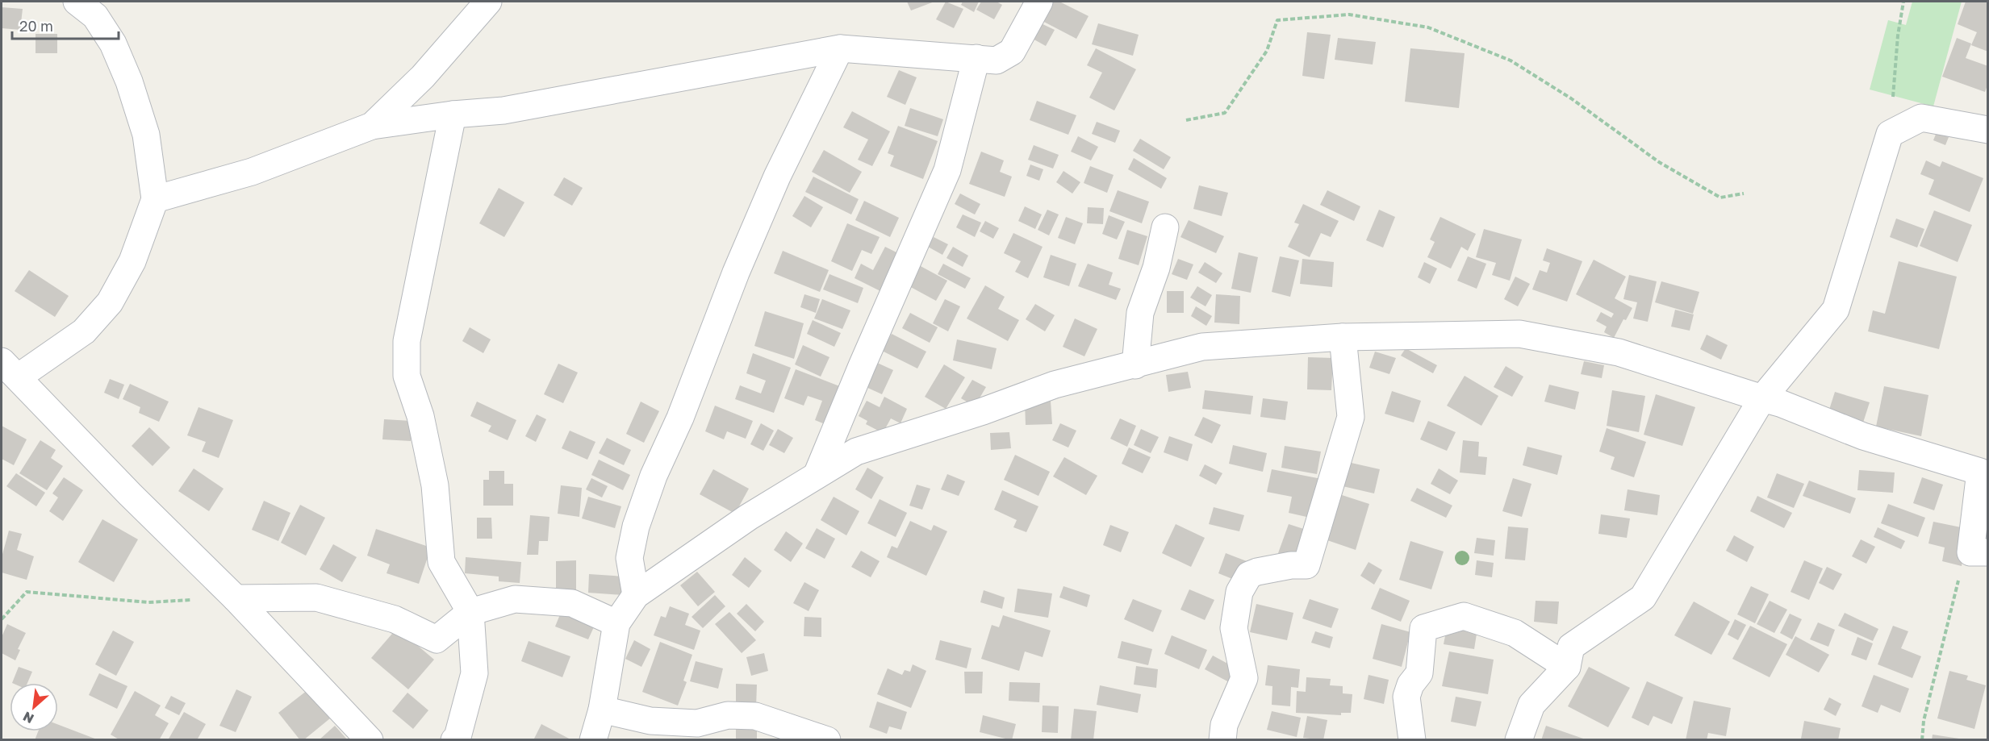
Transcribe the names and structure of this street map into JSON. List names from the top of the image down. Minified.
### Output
{"scale_bar":"20 m","north":"bottom left"}
